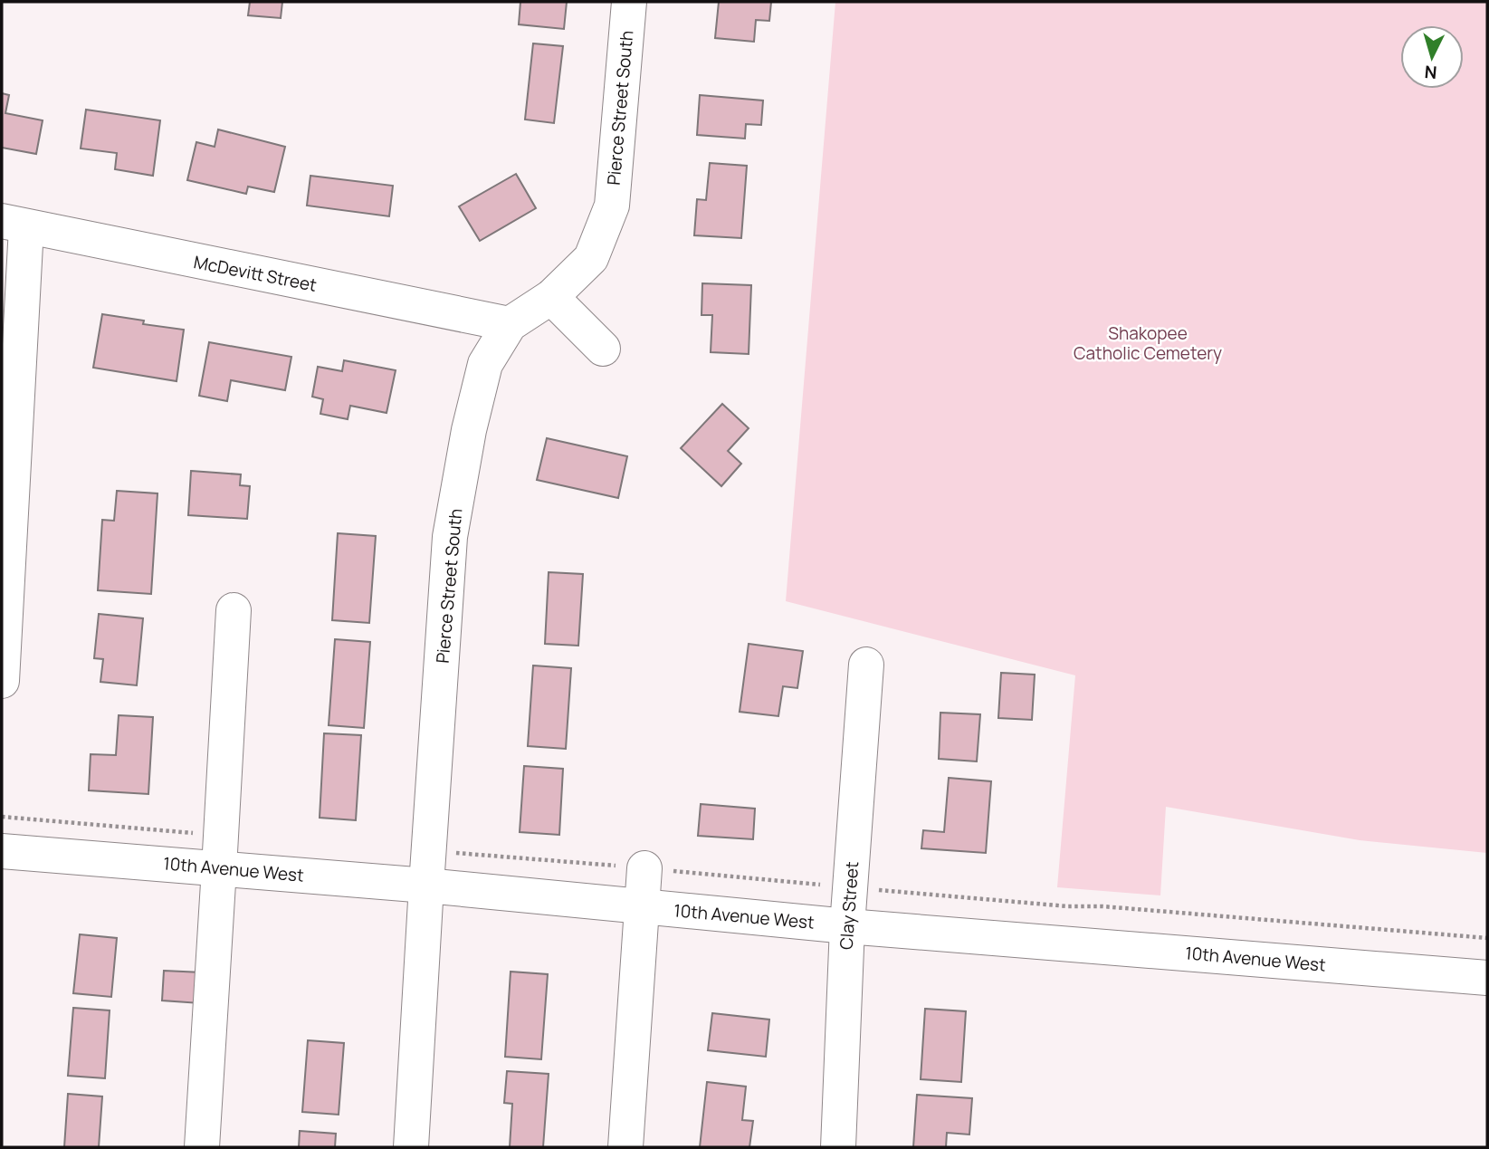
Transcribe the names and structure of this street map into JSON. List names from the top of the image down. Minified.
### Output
{"streets":{"street":["Pierce Street South","McDevitt Street","10th Avenue West","Clay Street"]},"crossings":[["Pierce Street South","McDevitt Street"],["Pierce Street South","10th Avenue West"],["10th Avenue West","Clay Street"]],"parks":["Shakopee Catholic Cemetery"],"north":"bottom"}
